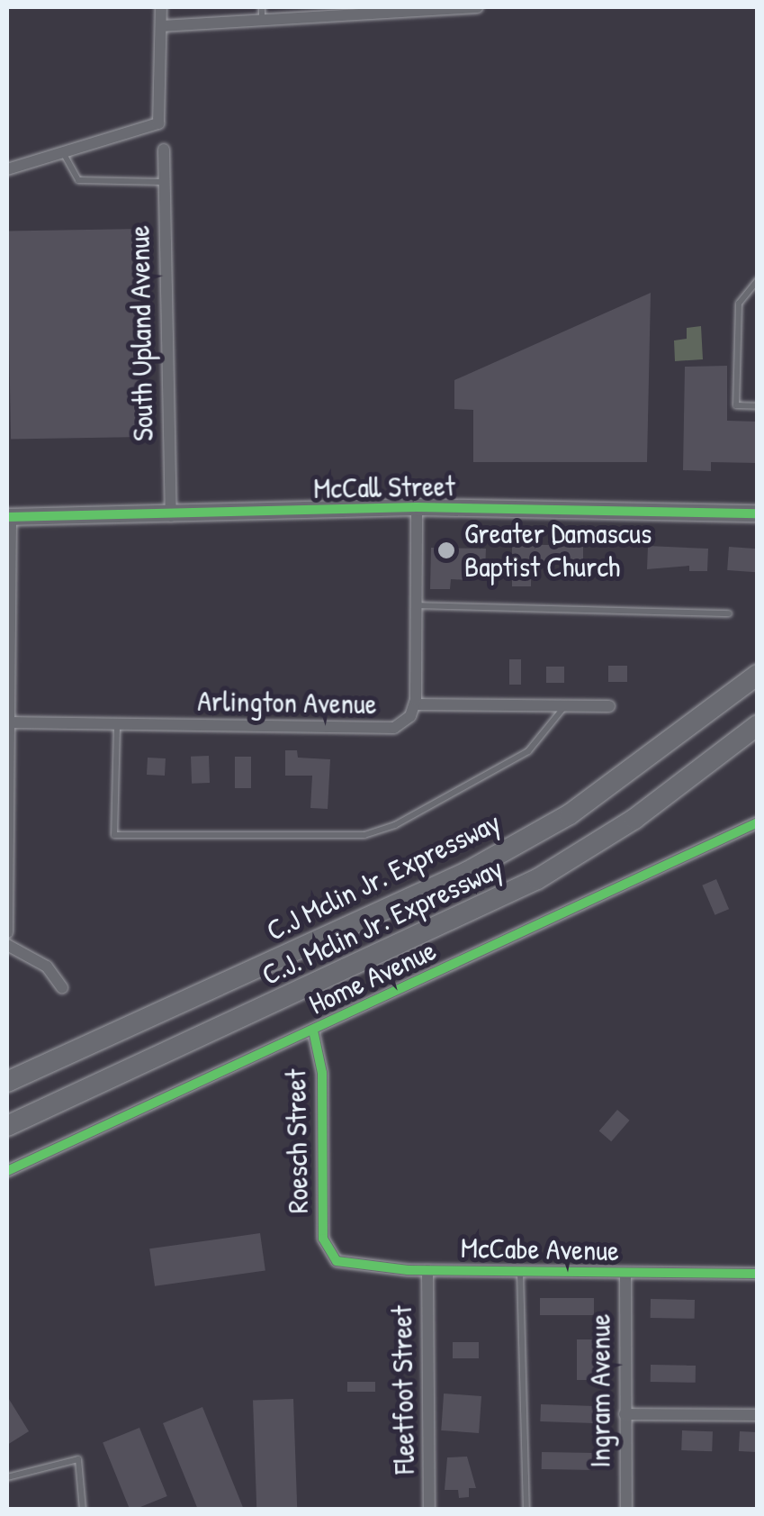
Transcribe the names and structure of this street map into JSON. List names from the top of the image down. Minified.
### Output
{"streets":{"highway":["C.J Mclin Jr. Expressway","C.J. Mclin Jr. Expressway"],"street":["South Upland Avenue","McCall Street","Arlington Avenue","Home Avenue","Roesch Street","McCabe Avenue","Fleetfoot Street","Ingram Avenue"]},"crossings":[["South Upland Avenue","McCall Street"],["Home Avenue","Roesch Street"],["Roesch Street","McCabe Avenue"],["McCabe Avenue","Fleetfoot Street"],["McCabe Avenue","Ingram Avenue"]],"places":["Greater Damascus Baptist Church"]}
